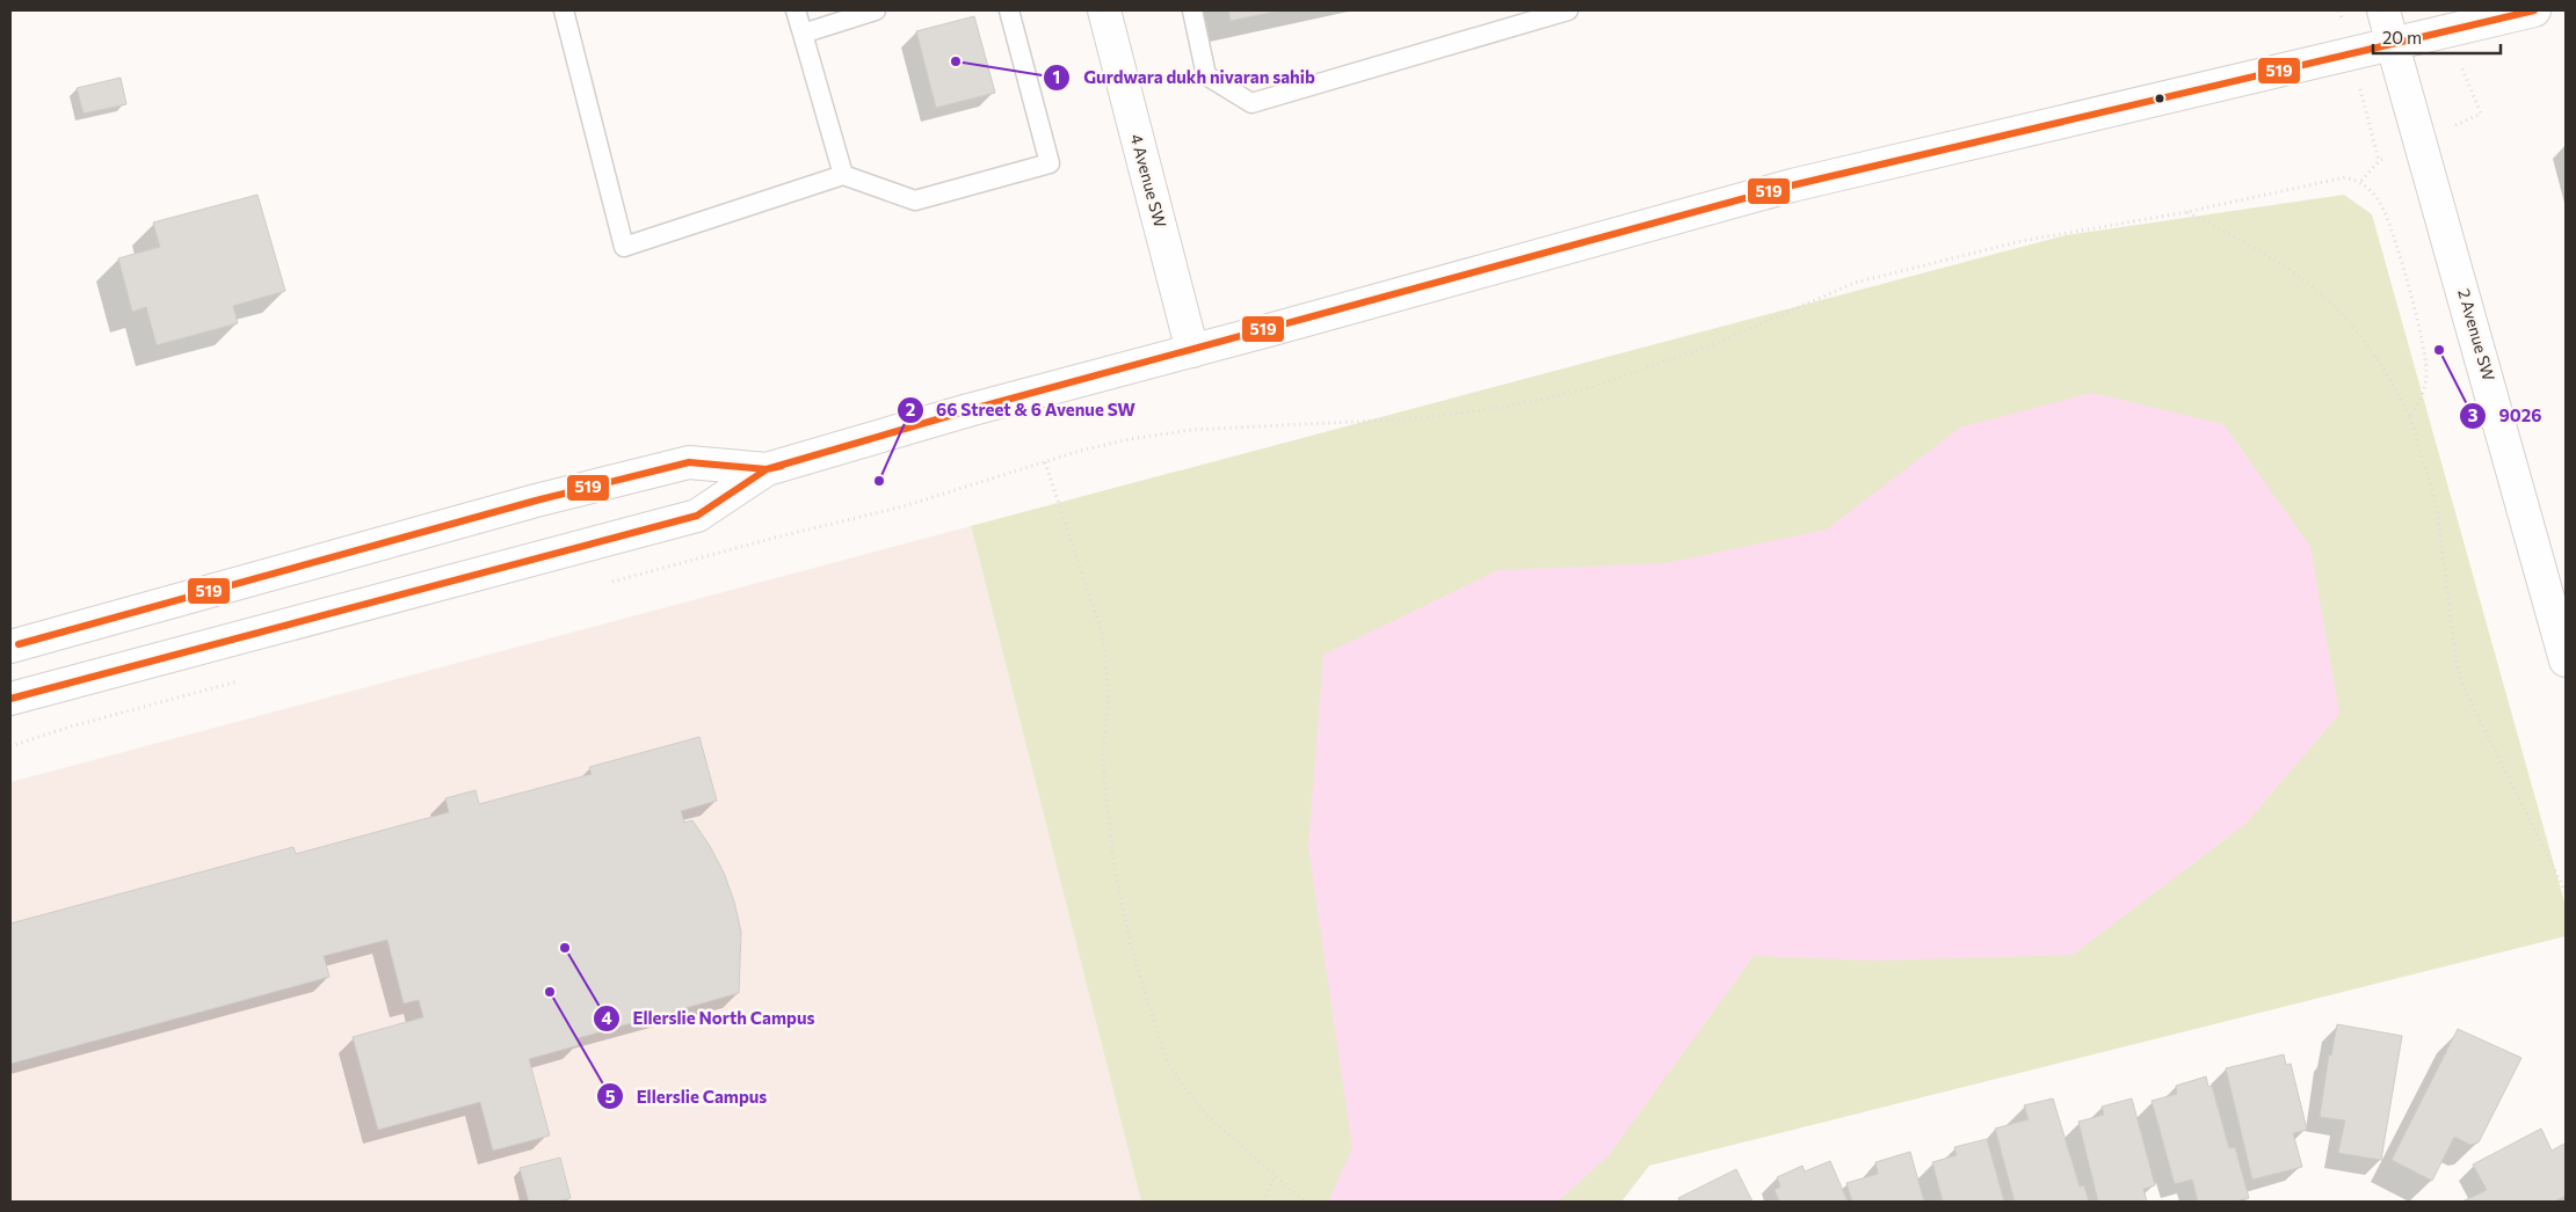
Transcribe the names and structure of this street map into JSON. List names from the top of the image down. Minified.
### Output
{"streets":{"main road":["4 Avenue SW","2 Avenue SW"]},"places":["Gurdwara dukh nivaran sahib","9026","66 Street & 6 Avenue SW","Ellerslie North Campus","Ellerslie Campus"],"lines":["transit line 519"],"scale_bar":"20 m"}
